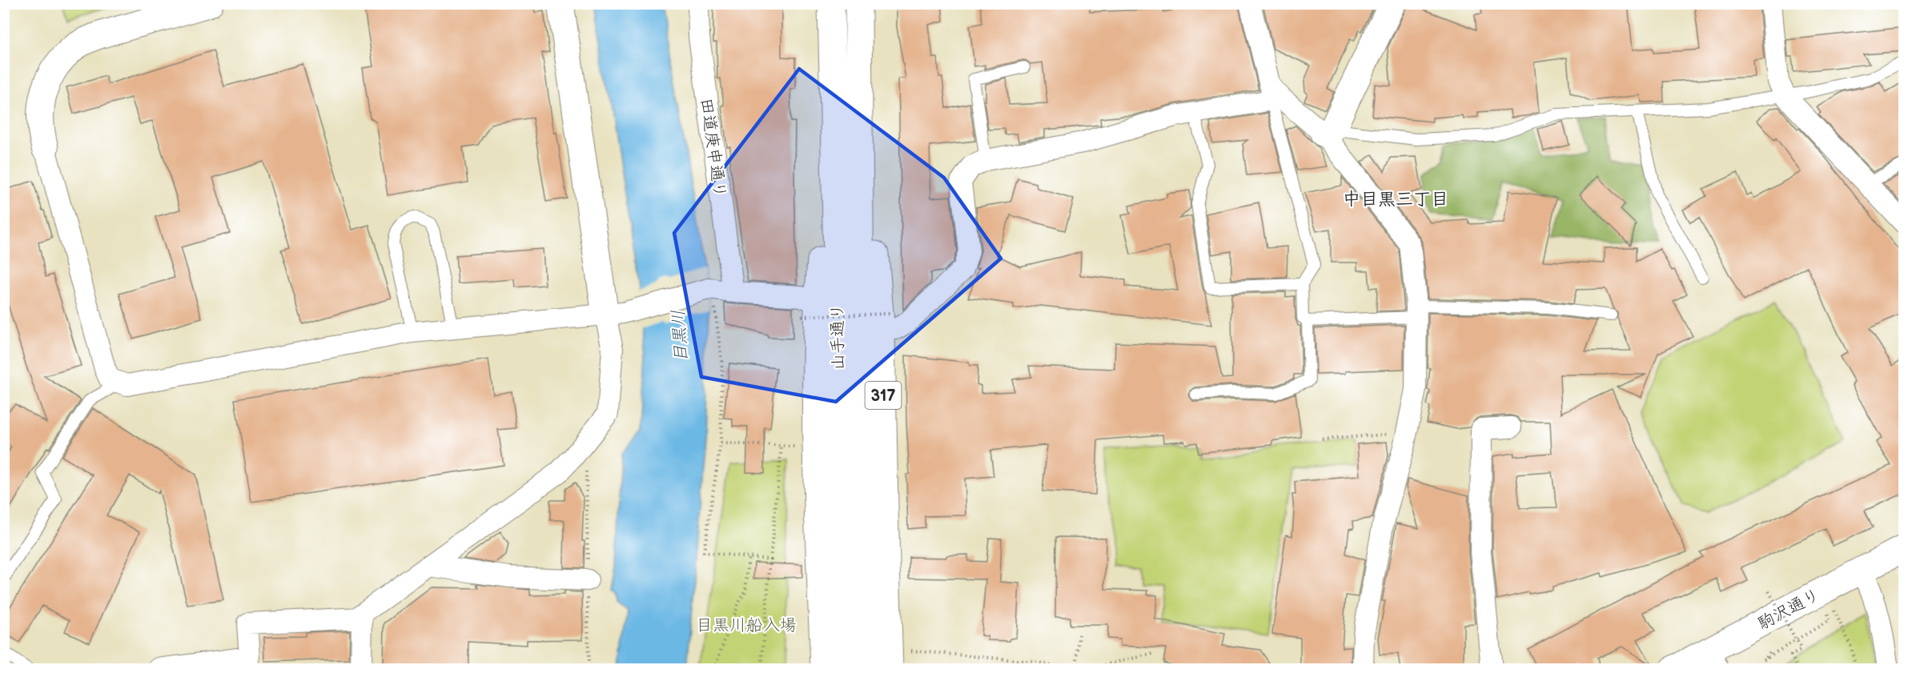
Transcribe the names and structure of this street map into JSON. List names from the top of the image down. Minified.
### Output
{"streets":{"main road":["山手通り","317","駒沢通り"],"street":["田道庚申通り"]},"crossings":[["山手通り","317"]],"districts":["中目黒三丁目"],"water":["目黒川"],"parks":["目黒川船入場"]}
